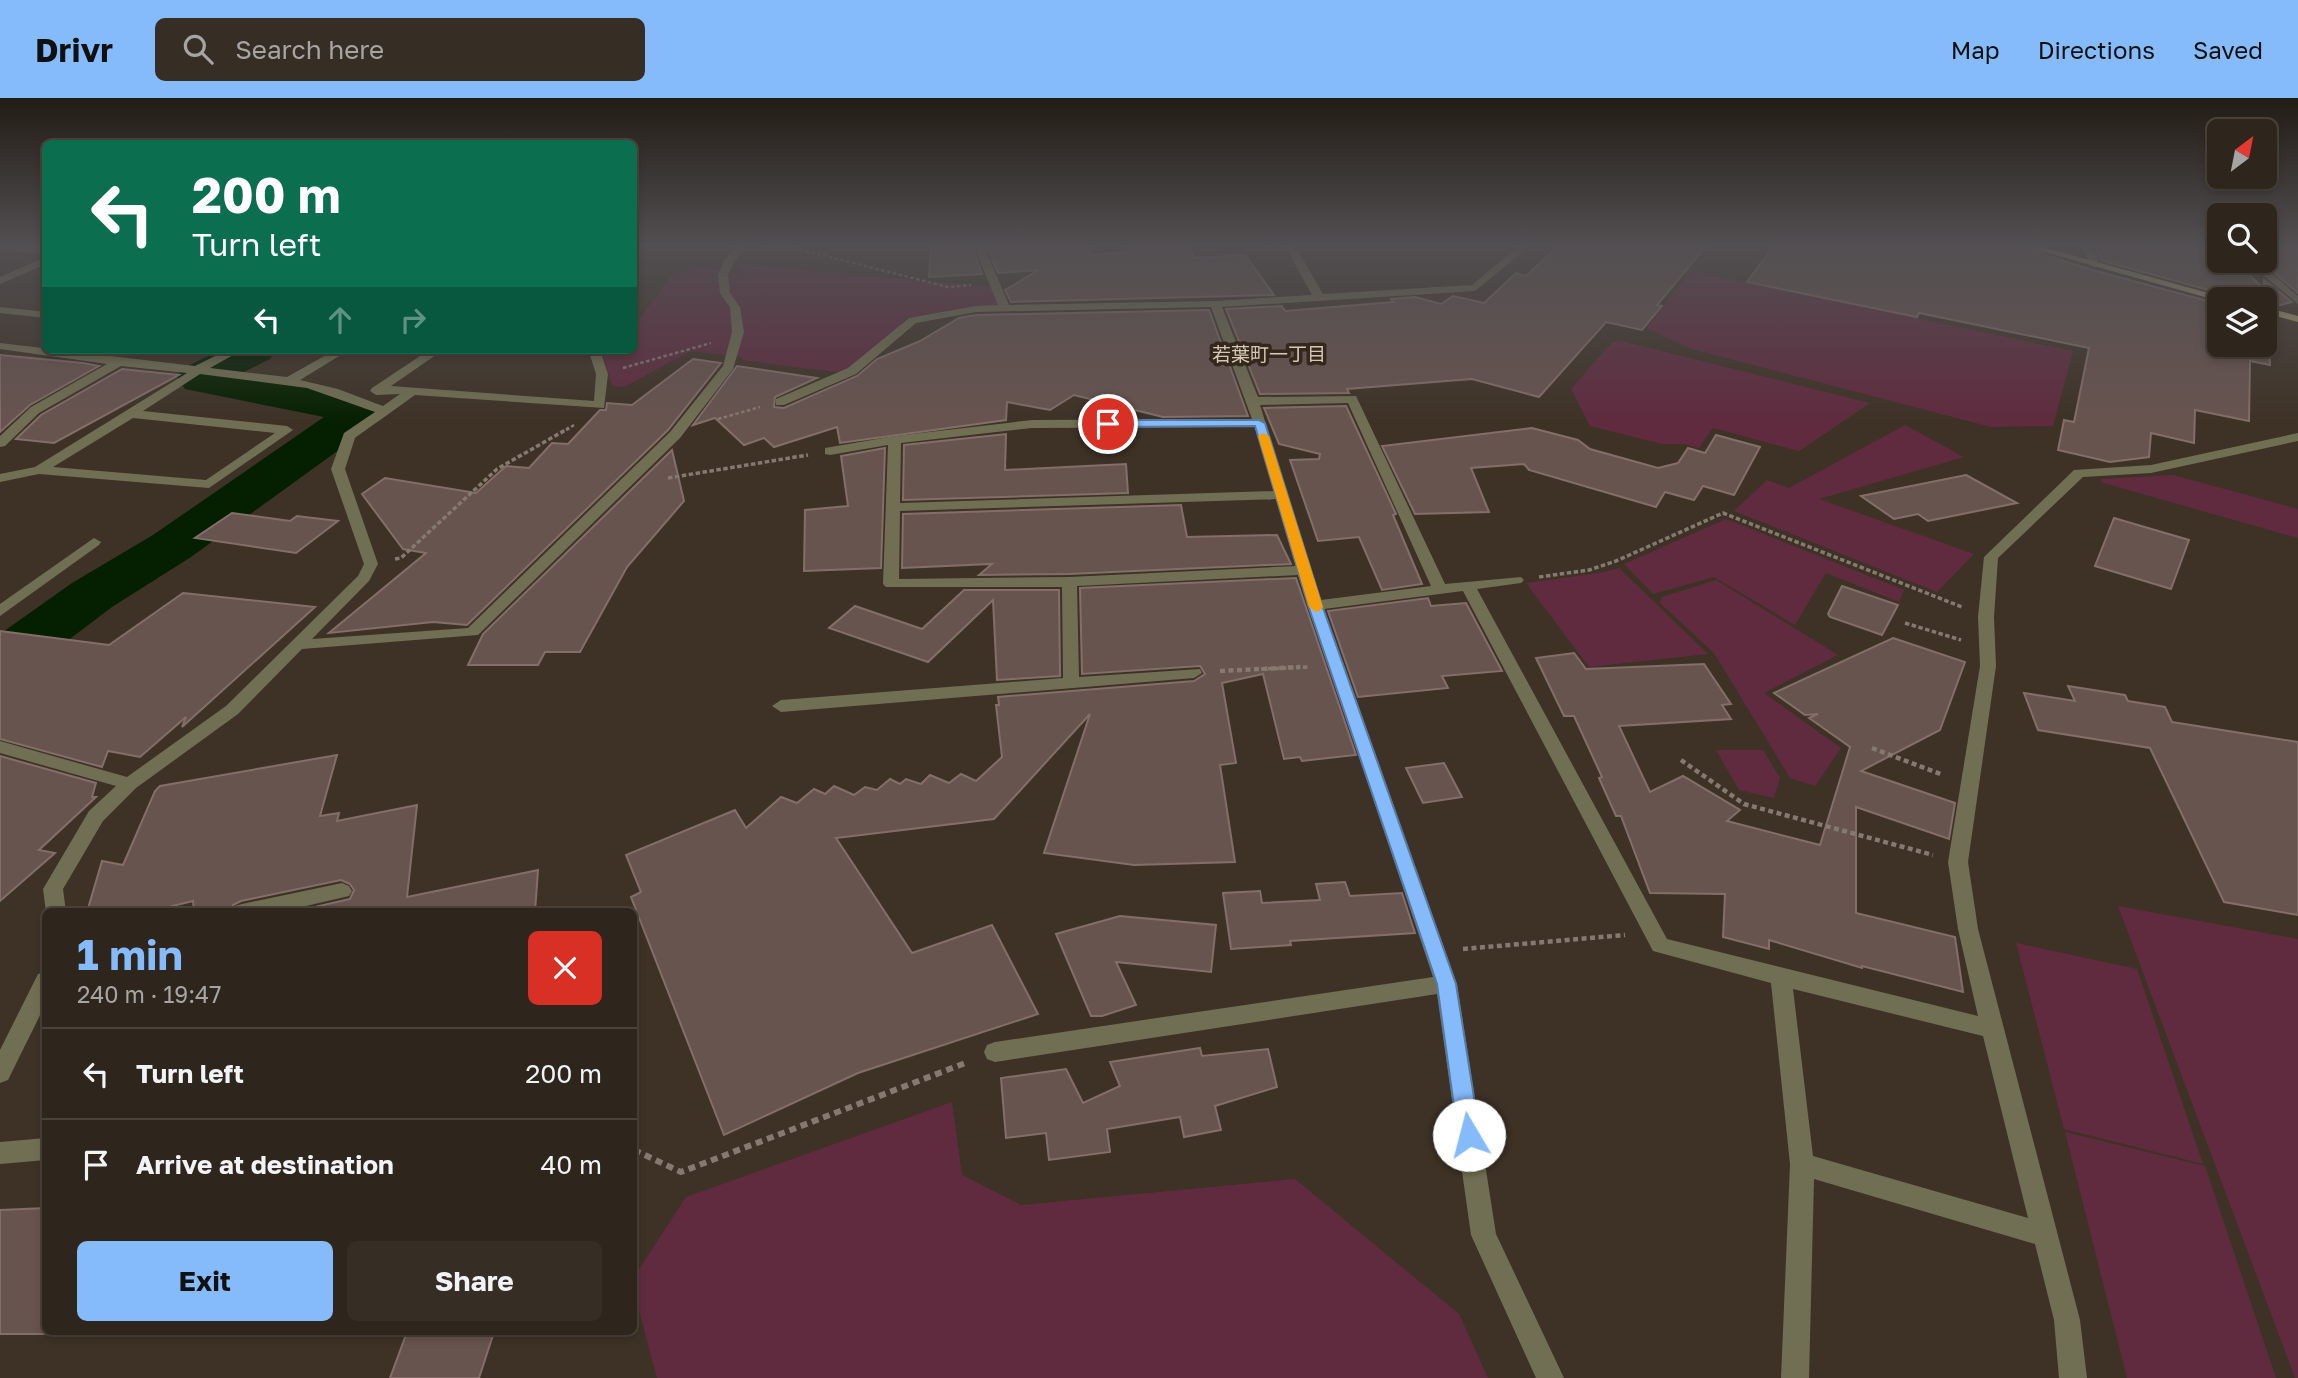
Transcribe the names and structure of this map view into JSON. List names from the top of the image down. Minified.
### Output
{"districts":["若葉町一丁目"],"north":"top right","page":{"header":"Drivr","search":"Search here","nav":["Map","Directions","Saved"],"turn":["200 m","Turn left"],"heading":["1 min","240 m · 19:47"],"list":[{"name":"Turn left","value":"200 m"},{"name":"Arrive at destination","value":"40 m"}],"buttons":["Exit","Share"]}}
